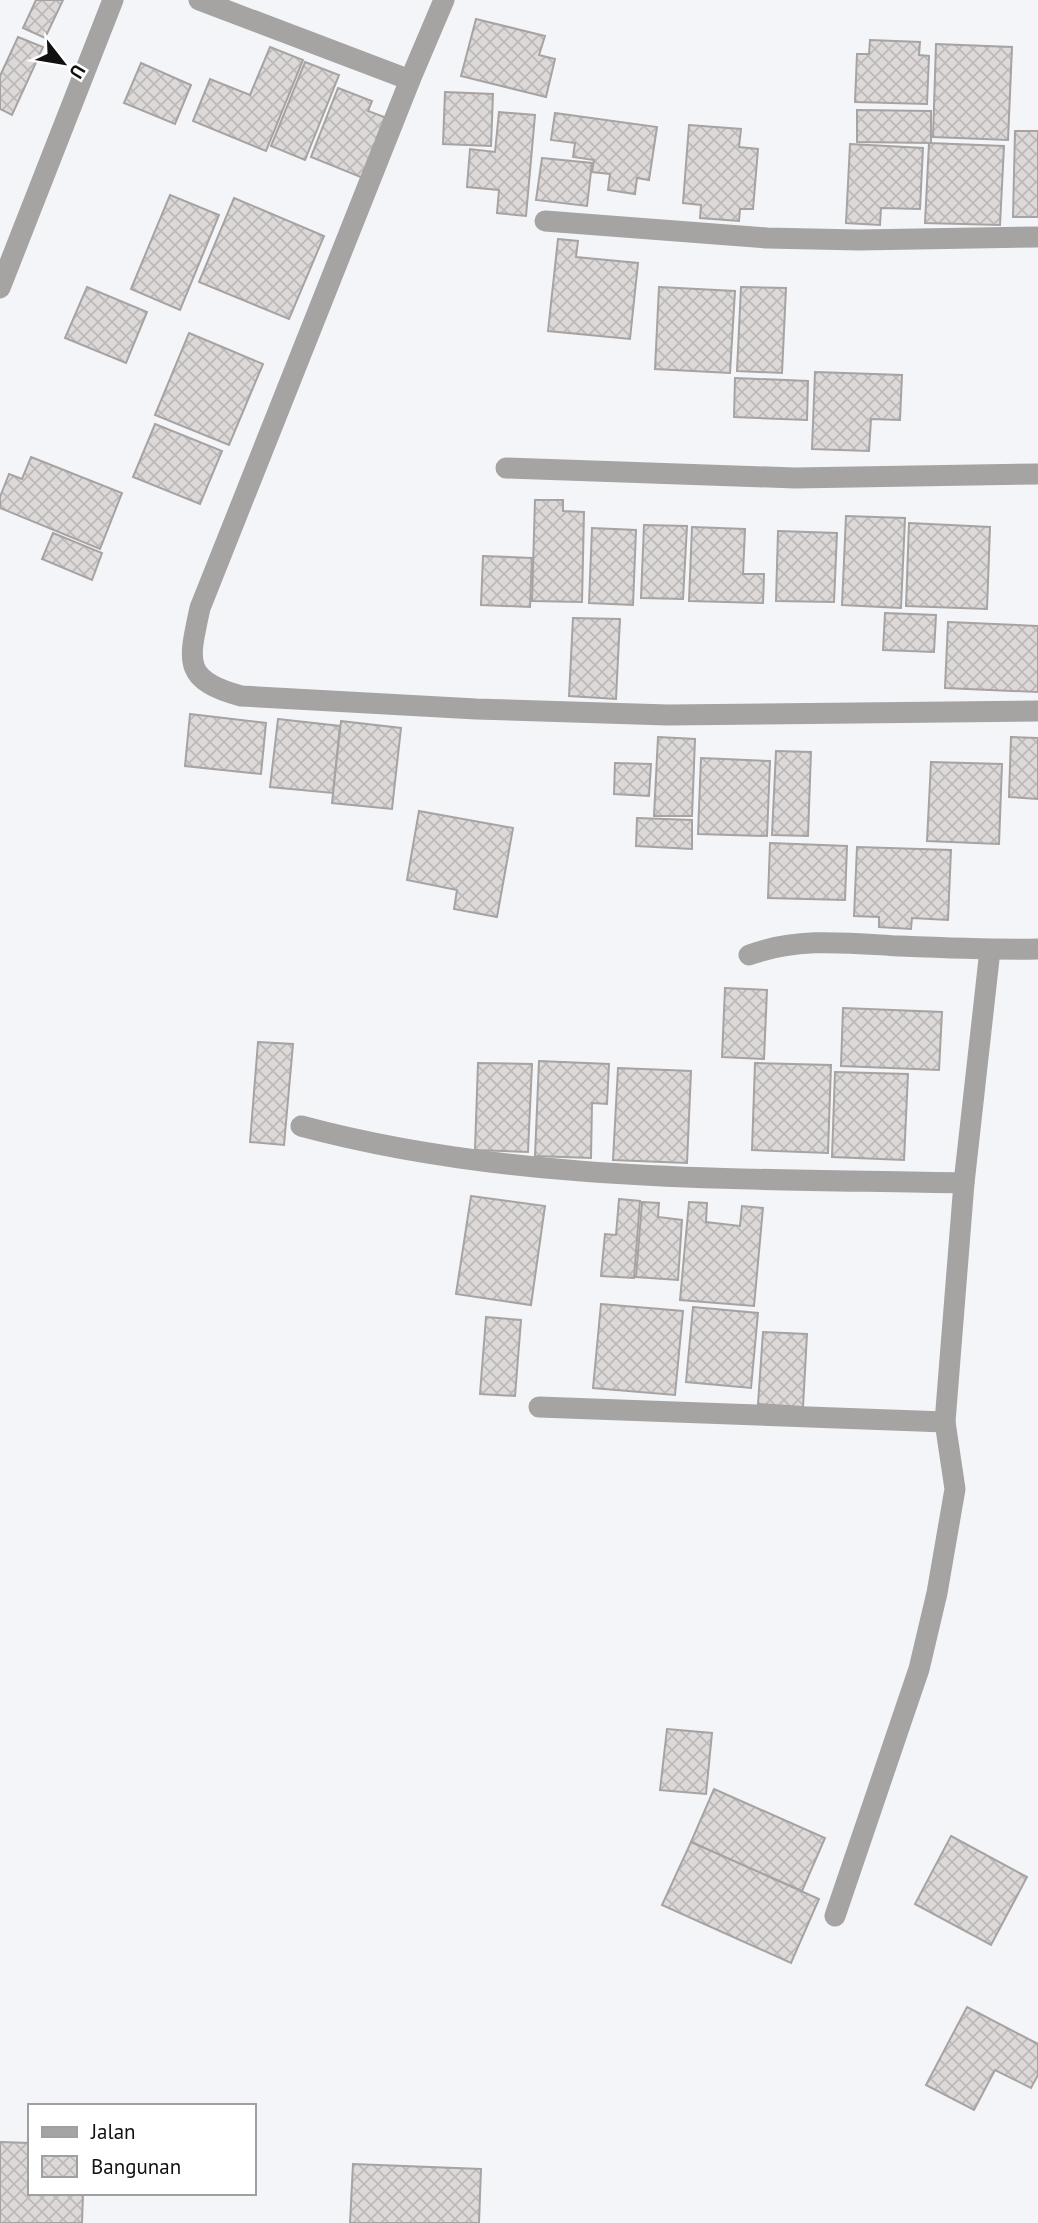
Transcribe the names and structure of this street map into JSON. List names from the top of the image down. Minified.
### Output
{"legend":["Jalan","Bangunan"],"north":"bottom right"}
